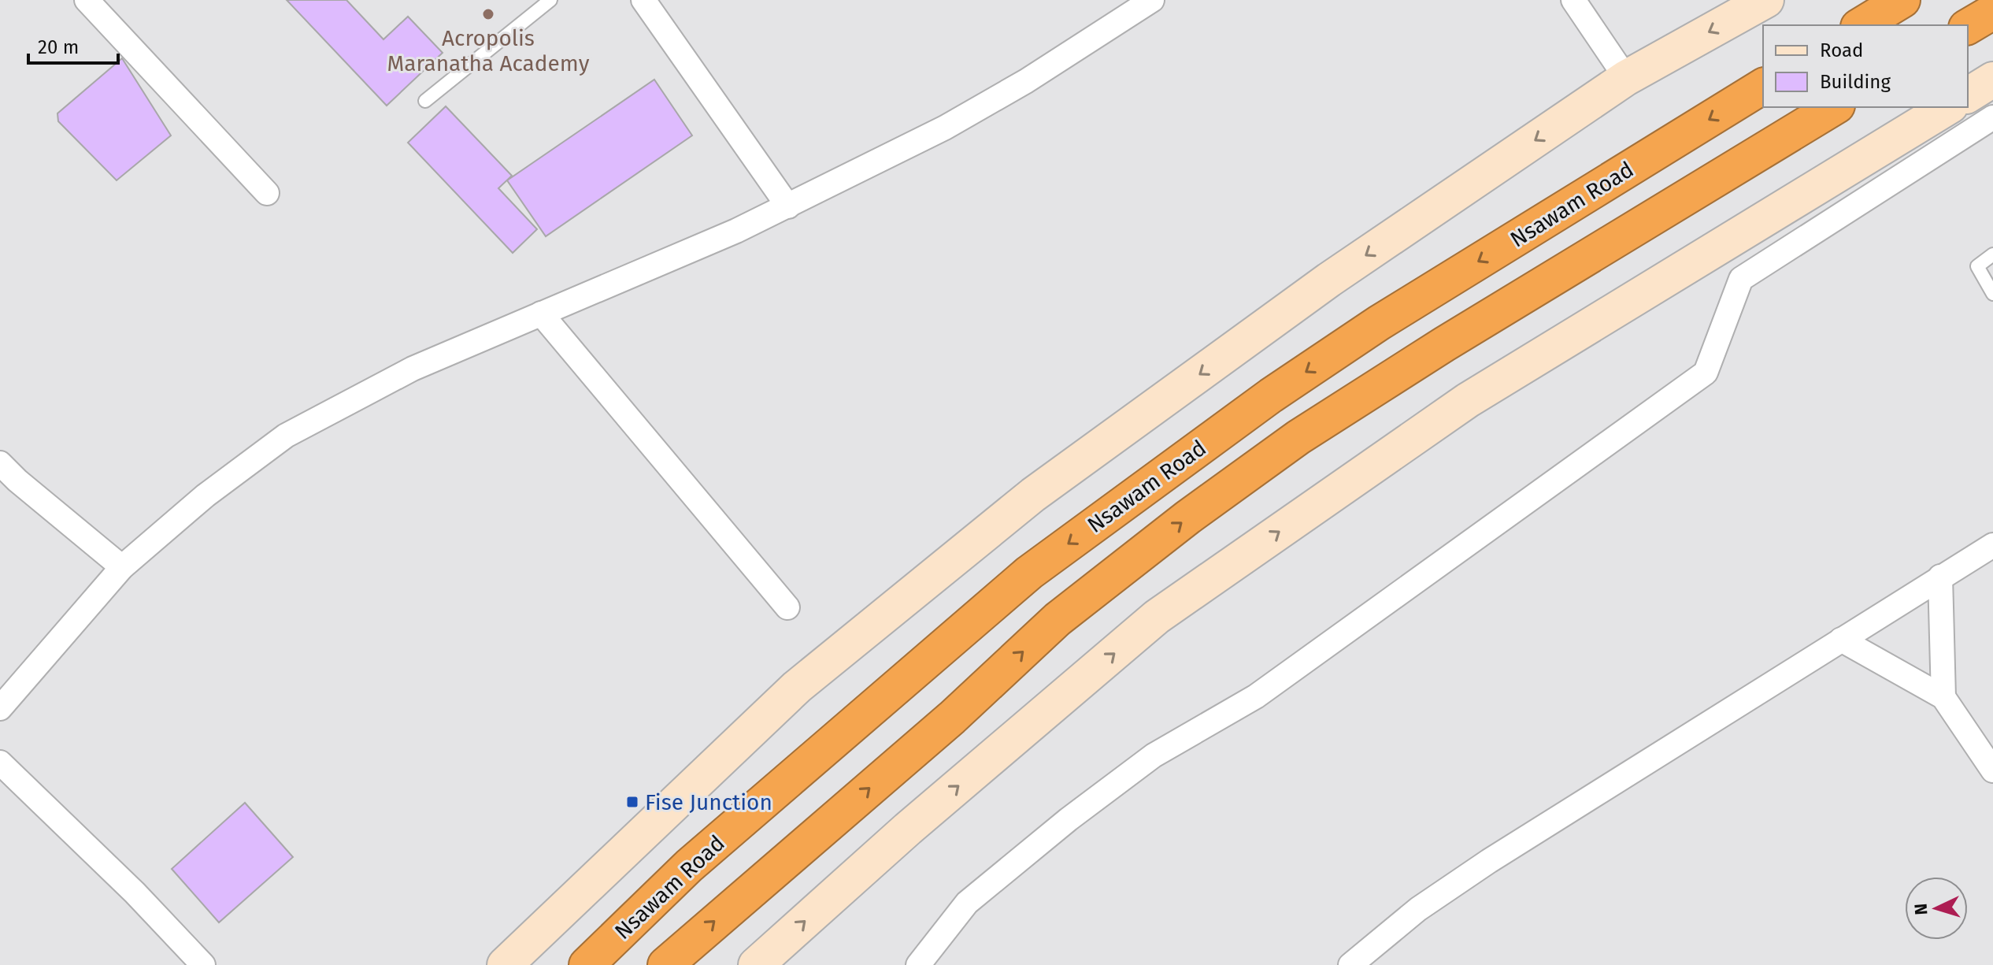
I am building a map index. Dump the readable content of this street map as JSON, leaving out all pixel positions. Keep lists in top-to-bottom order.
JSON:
{
  "streets": {
    "highway": ["Nsawam Road"]
  },
  "places": {
    "other": ["Acropolis Maranatha Academy"],
    "transit": ["Fise Junction"]
  },
  "legend": ["Road", "Building"],
  "scale_bar": "20 m",
  "north": "left"
}
